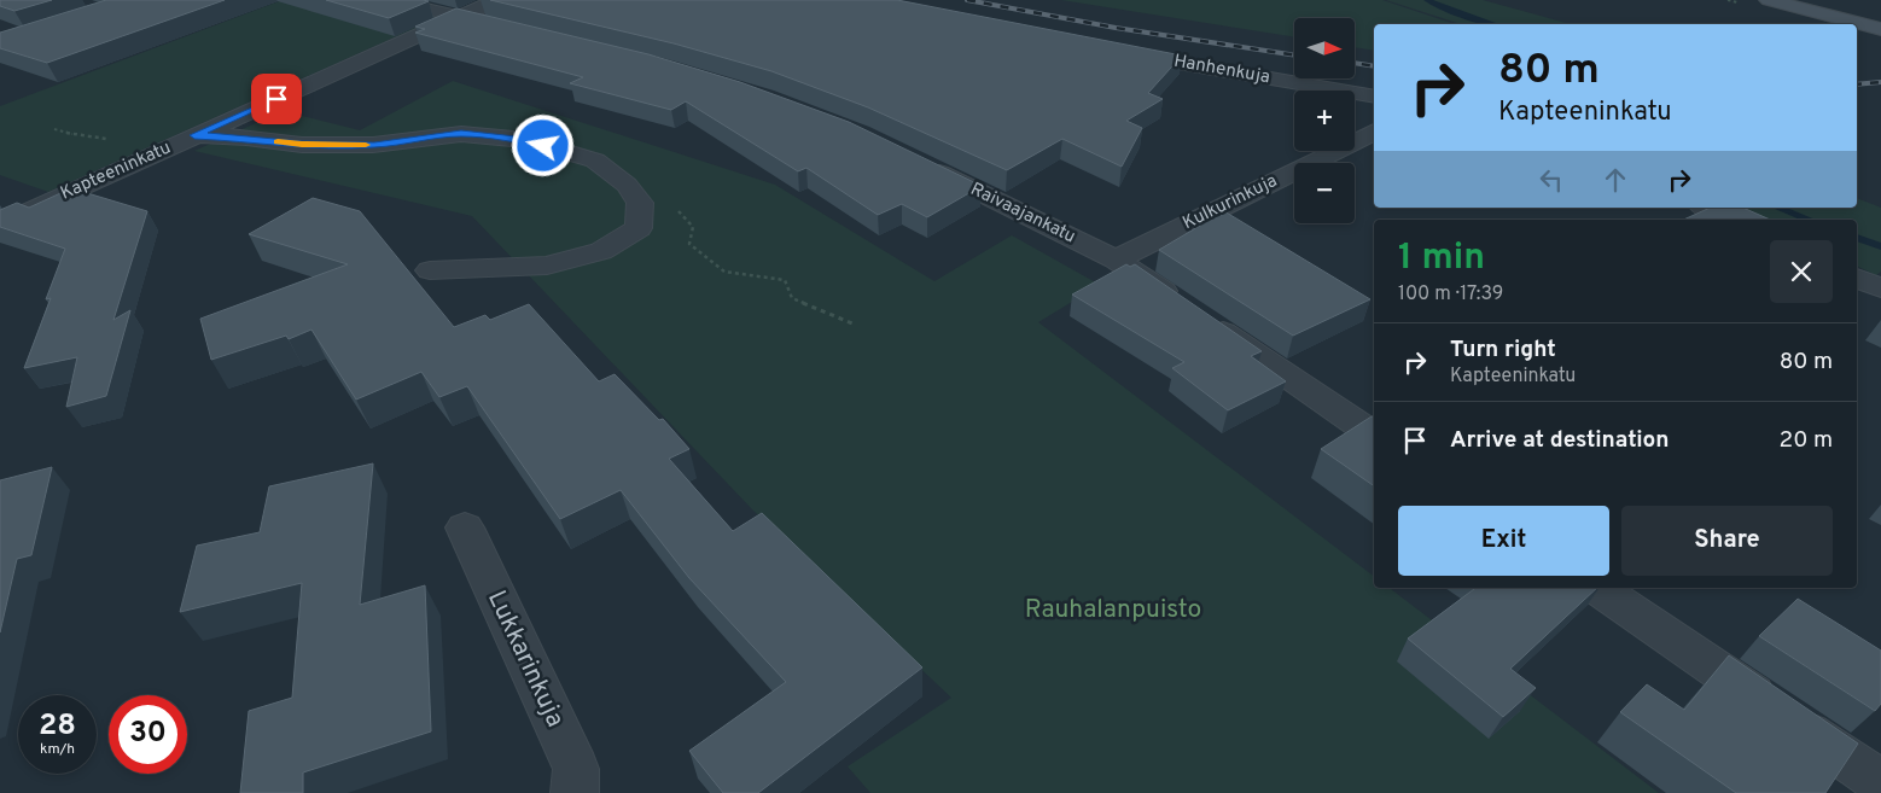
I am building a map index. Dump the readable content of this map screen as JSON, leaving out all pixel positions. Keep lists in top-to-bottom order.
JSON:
{
  "streets": {
    "street": [
      "Hanhenkuja",
      "Kapteeninkatu",
      "Kulkurinkuja",
      "Raivaajankatu",
      "Lukkarinkuja"
    ]
  },
  "crossings": [
    ["Kulkurinkuja", "Raivaajankatu"]
  ],
  "parks": ["Rauhalanpuisto"],
  "north": "right",
  "page": {
    "map_buttons": ["+", "−"],
    "turn": ["80 m", "Kapteeninkatu"],
    "heading": ["1 min", "100 m · 17:39"],
    "list": [
      {
        "name": "Turn right",
        "note": "Kapteeninkatu",
        "value": "80 m"
      },
      {
        "name": "Arrive at destination",
        "value": "20 m"
      }
    ],
    "buttons": ["Exit", "Share"],
    "speed": "28 km/h",
    "limit": "30"
  }
}
